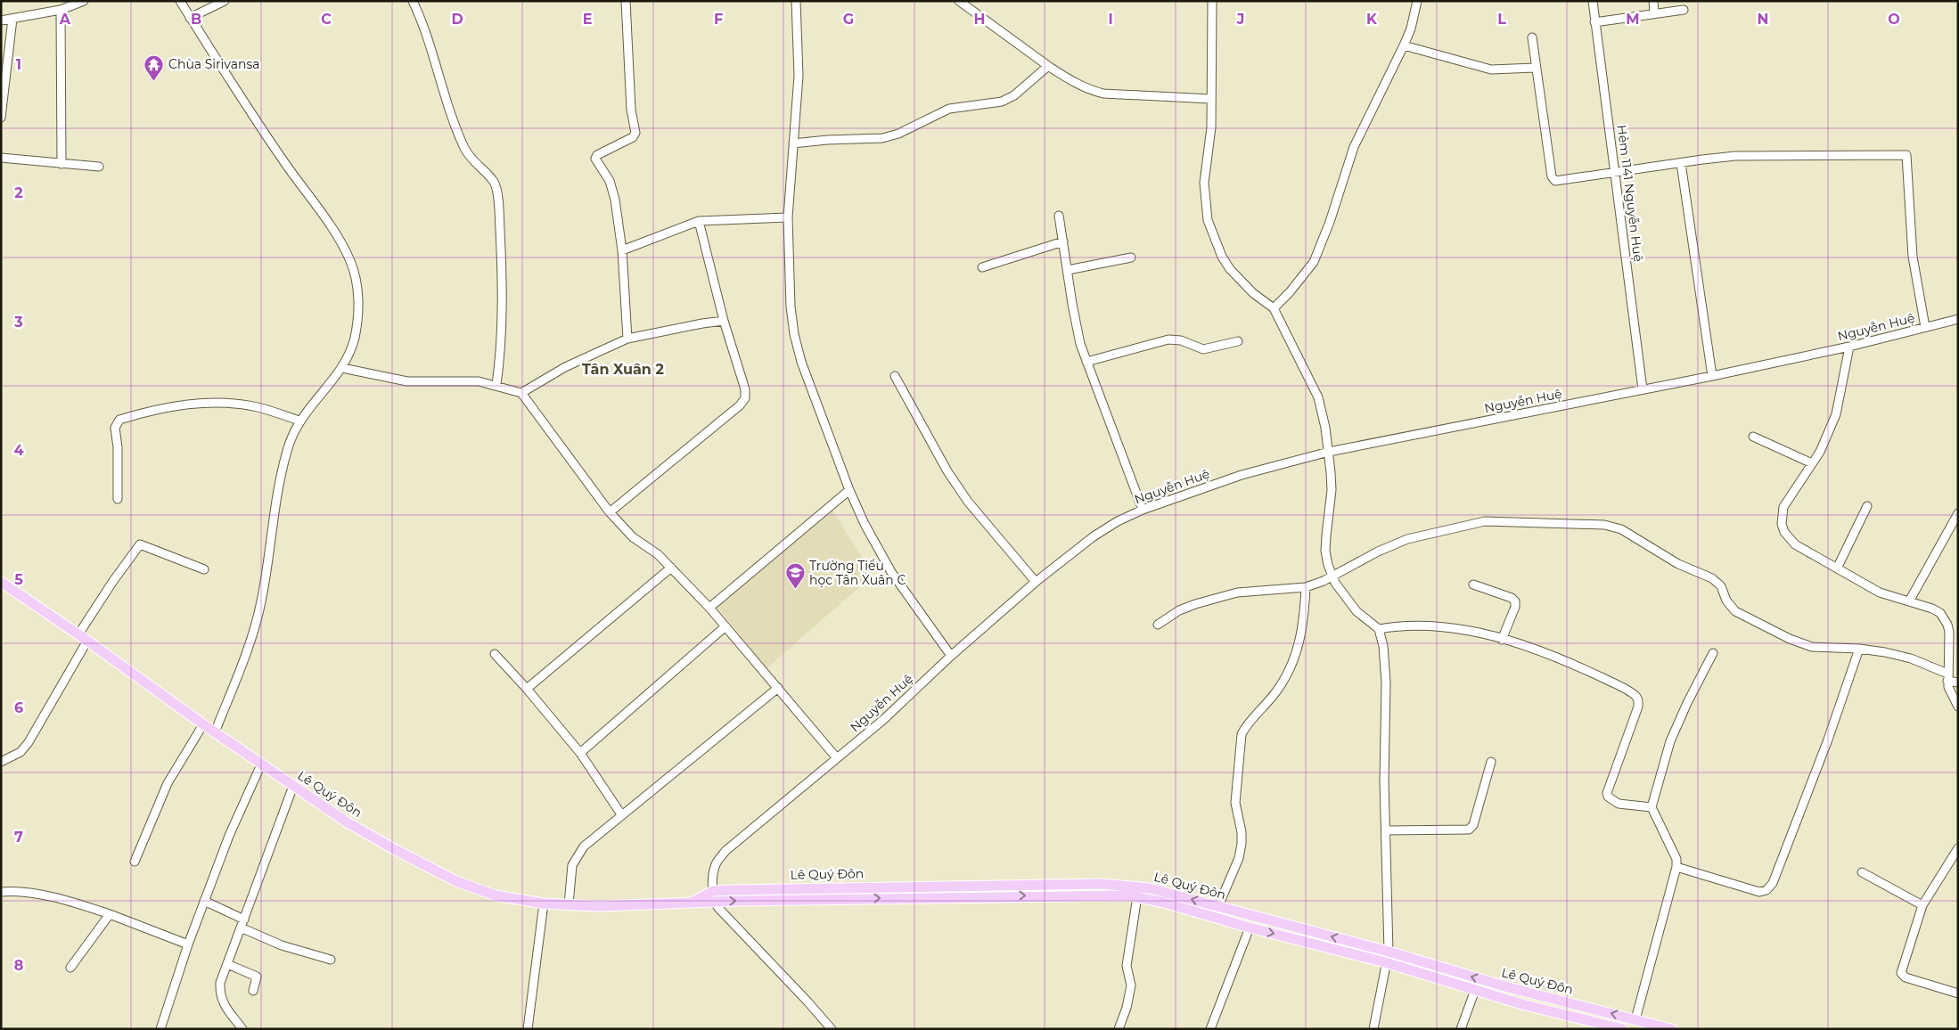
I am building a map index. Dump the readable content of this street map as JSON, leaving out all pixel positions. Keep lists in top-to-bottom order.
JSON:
{
  "streets": {
    "main road": ["Lê Quý Đôn"],
    "street": ["Hẻm 1141 Nguyễn Huệ", "Nguyễn Huệ"]
  },
  "crossings": [
    ["Hẻm 1141 Nguyễn Huệ", "Nguyễn Huệ"],
    ["Nguyễn Huệ", "Lê Quý Đôn"]
  ],
  "districts": ["Tân Xuân 2"],
  "places": {
    "temple": ["Chùa Sirivansa"],
    "school or university": ["Trường Tiểu học Tân Xuân C"]
  },
  "grid": {
    "columns": [
      "A",
      "B",
      "C",
      "D",
      "E",
      "F",
      "G",
      "H",
      "I",
      "J",
      "K",
      "L",
      "M",
      "N",
      "O"
    ],
    "rows": [
      "1",
      "2",
      "3",
      "4",
      "5",
      "6",
      "7",
      "8"
    ]
  }
}
